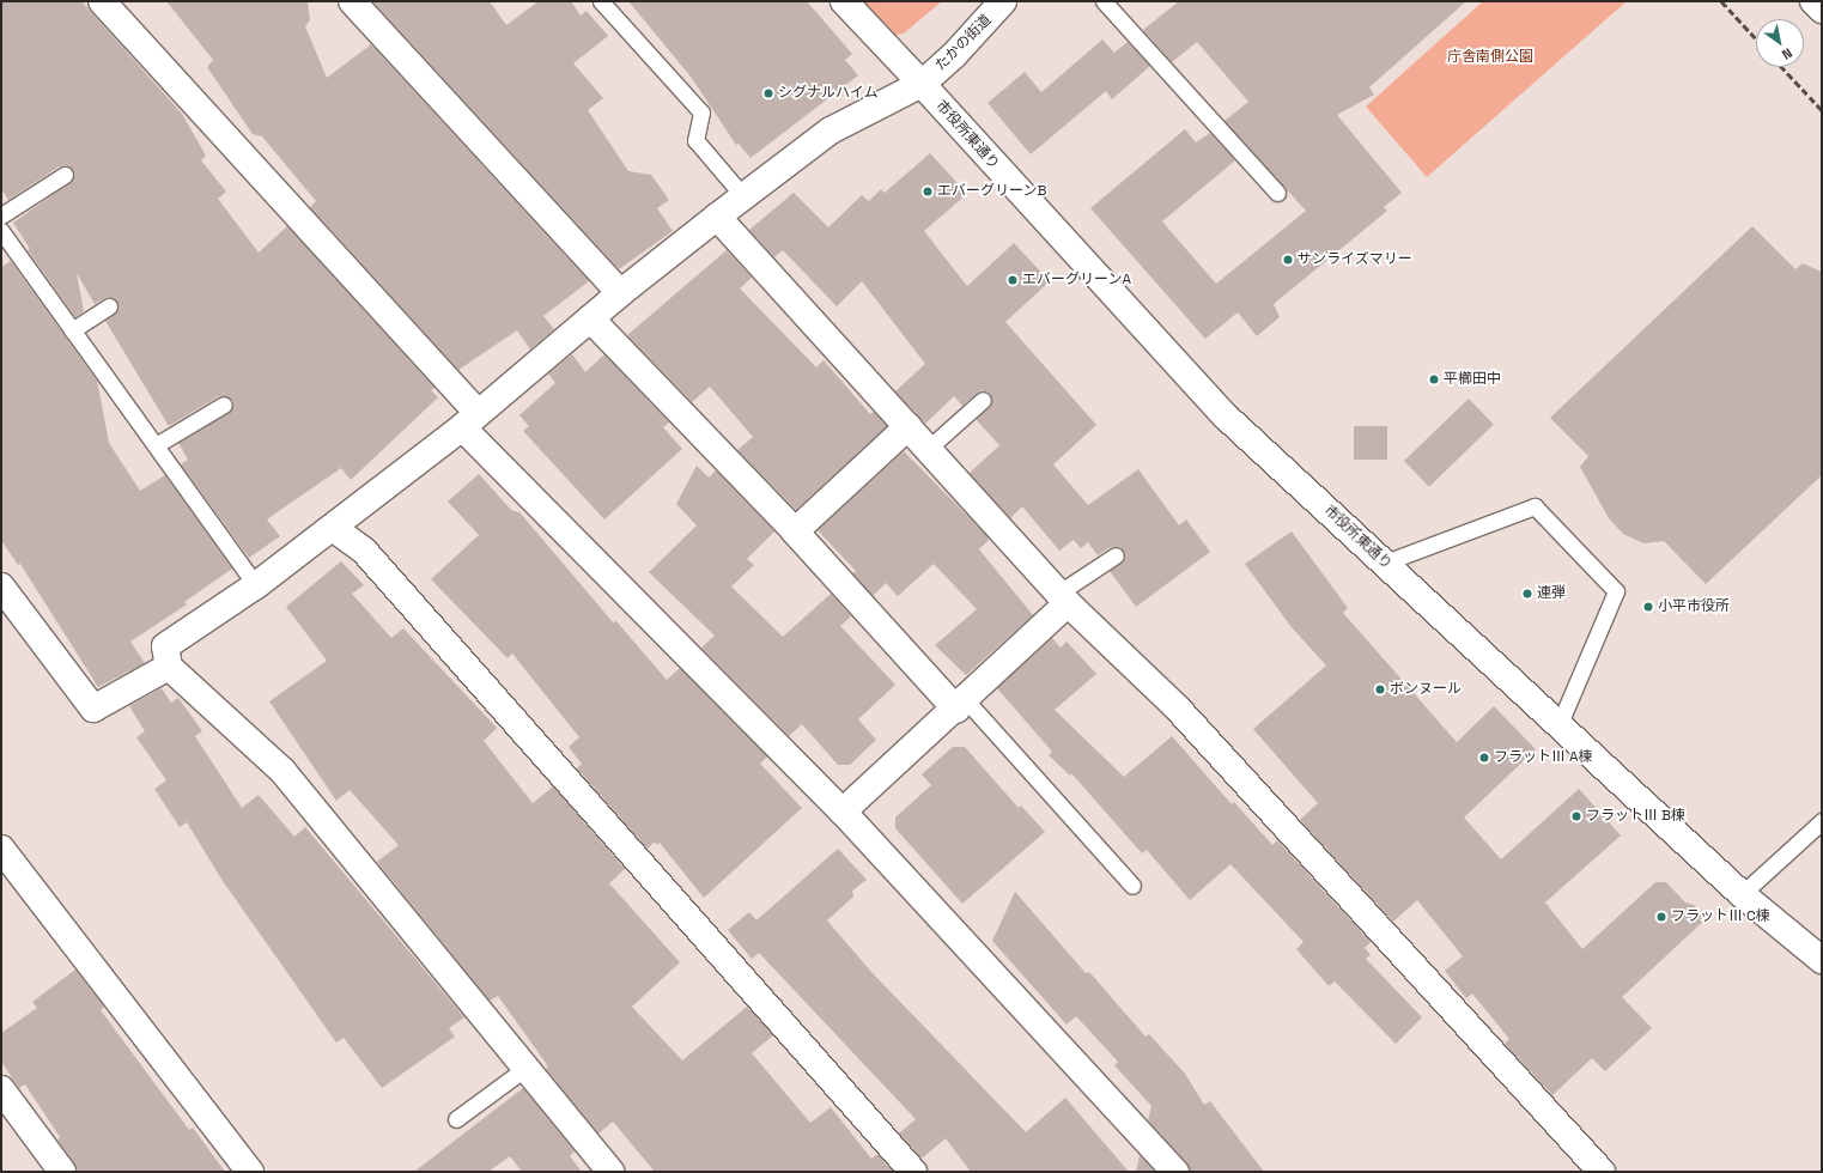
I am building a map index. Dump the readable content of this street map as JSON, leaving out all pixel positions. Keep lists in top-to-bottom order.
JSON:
{
  "streets": {
    "street": ["たかの街道", "市役所東通り"]
  },
  "crossings": [
    ["たかの街道", "市役所東通り"]
  ],
  "parks": ["庁舎南側公園"],
  "places": [
    "シグナルハイム",
    "エバーグリーンB",
    "サンライズマリー",
    "エバーグリーンA",
    "平櫛田中",
    "連弾",
    "小平市役所",
    "ボンヌール",
    "フラットⅢ A棟",
    "フラットⅢ B棟",
    "フラットⅢ C棟"
  ],
  "north": "bottom right"
}
